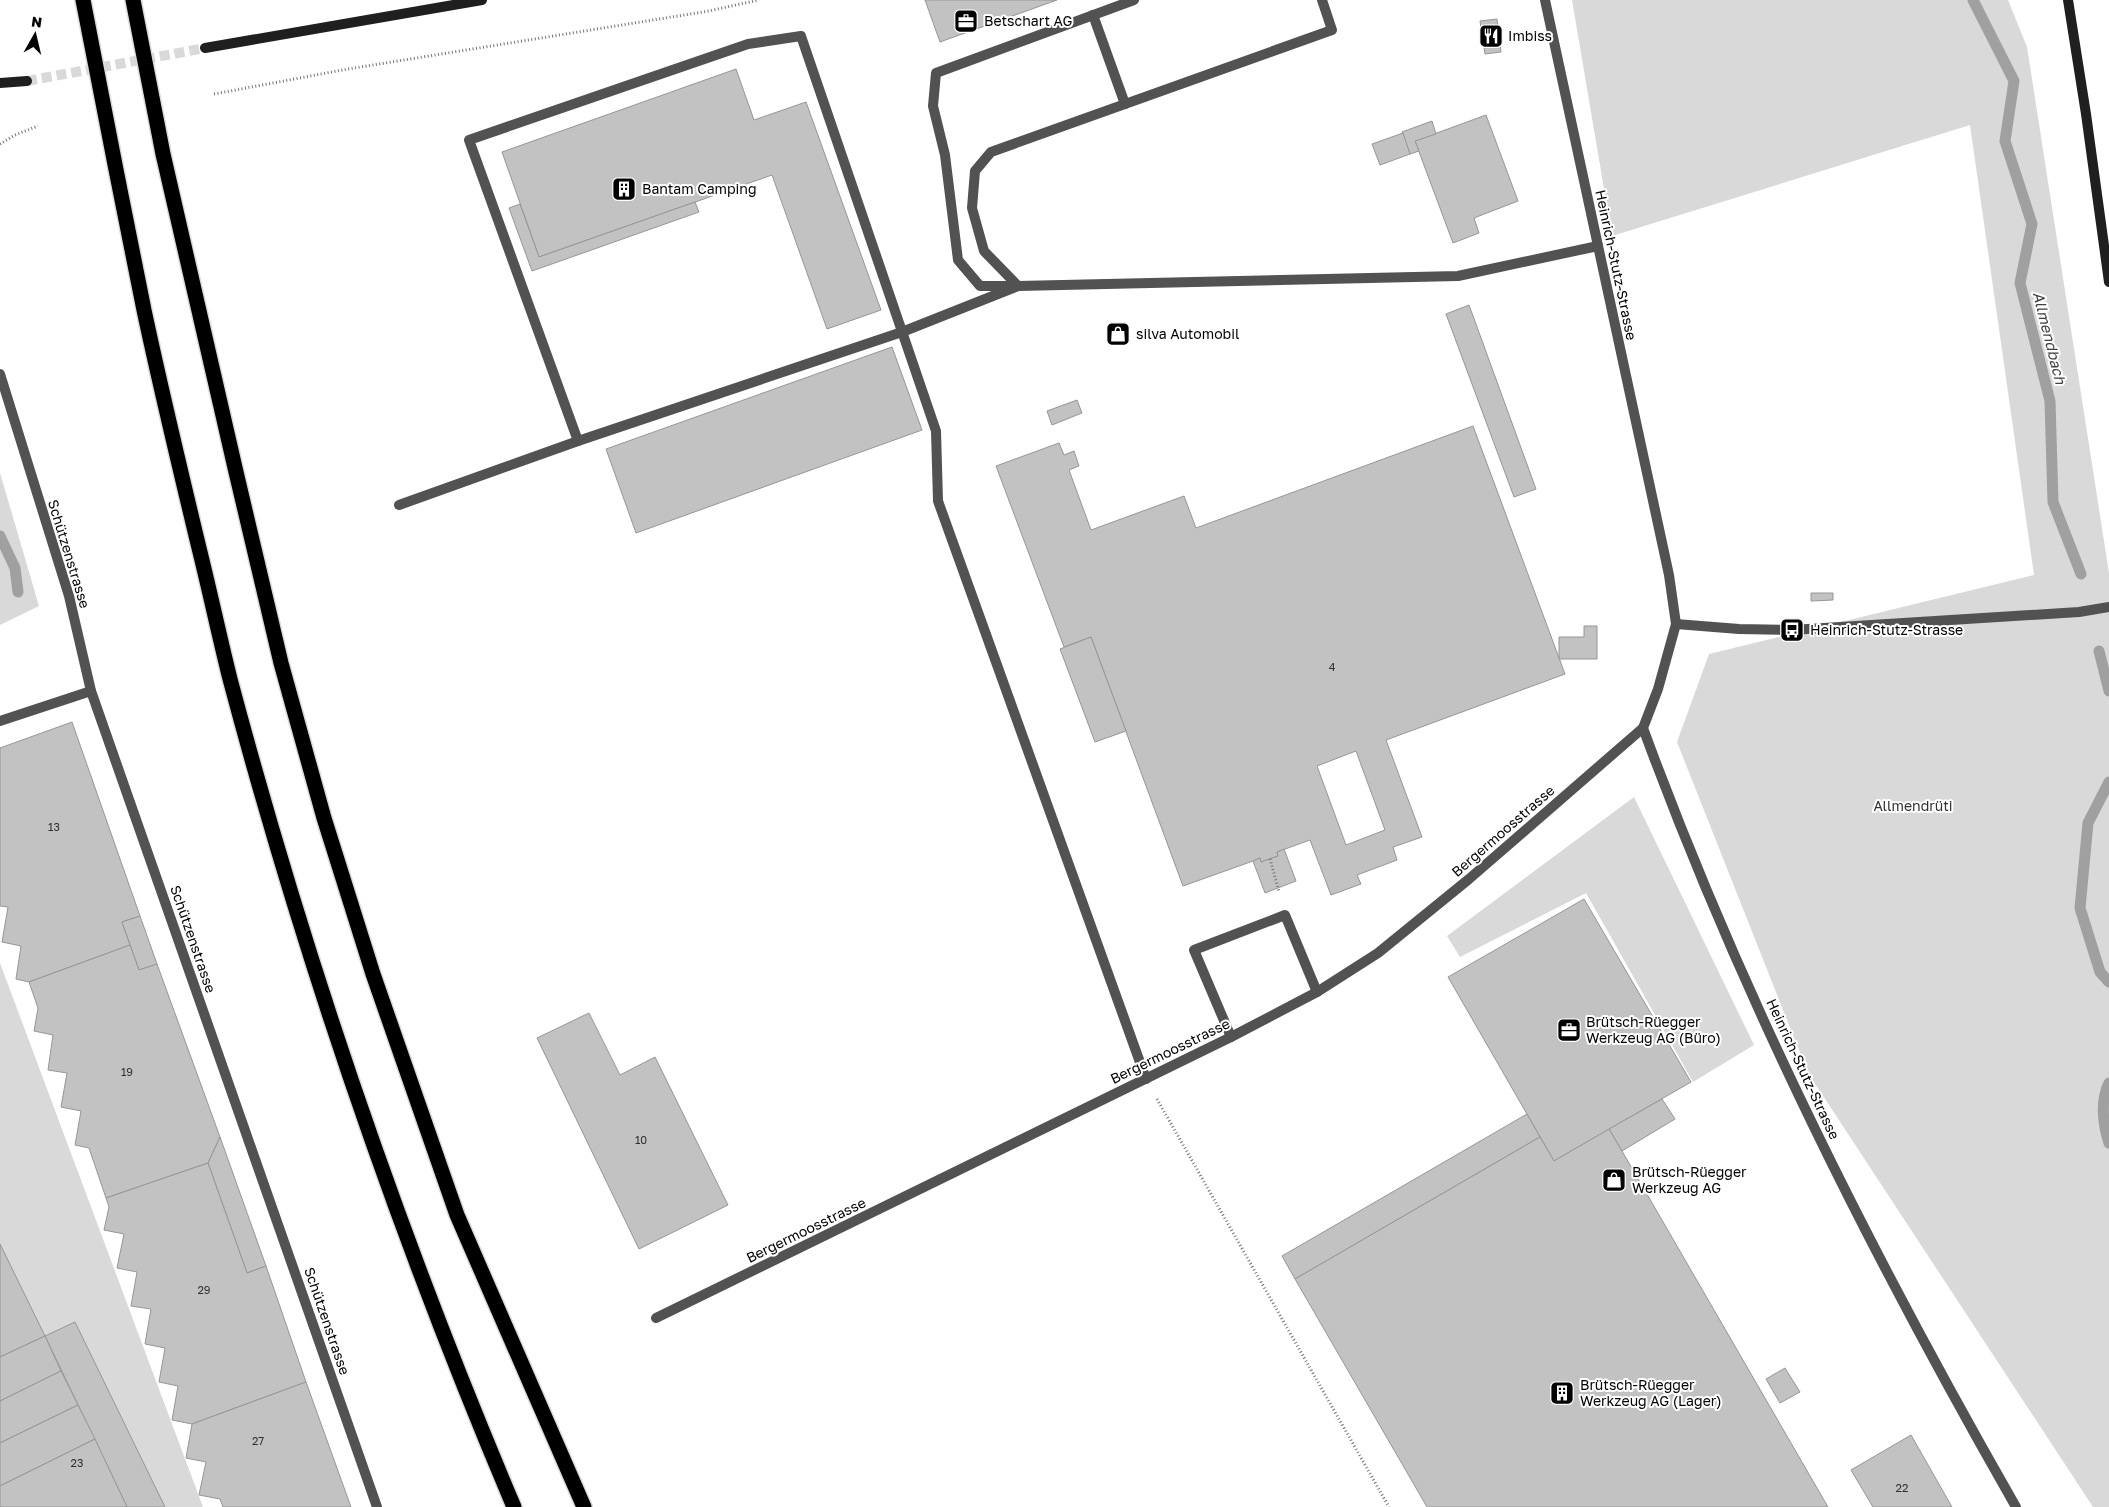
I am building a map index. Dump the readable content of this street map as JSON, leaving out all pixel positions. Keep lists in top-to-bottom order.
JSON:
{
  "streets": {
    "street": ["Heinrich-Stutz-Strasse", "Schützenstrasse", "Bergermoosstrasse"]
  },
  "crossings": [
    ["Heinrich-Stutz-Strasse", "Bergermoosstrasse"]
  ],
  "water": ["Allmendbach"],
  "parks": ["Allmendrüti"],
  "places": {
    "office": ["Betschart AG", "Brütsch-Rüegger Werkzeug AG (Büro)"],
    "restaurant": ["Imbiss"],
    "building": ["Bantam Camping", "Brütsch-Rüegger Werkzeug AG (Lager)"],
    "shop": ["silva Automobil", "Brütsch-Rüegger Werkzeug AG"],
    "bus stop": ["Heinrich-Stutz-Strasse"]
  },
  "house_numbers": [
    "4",
    "13",
    "19",
    "10",
    "29",
    "27",
    "23",
    "22"
  ],
  "north": "top"
}
